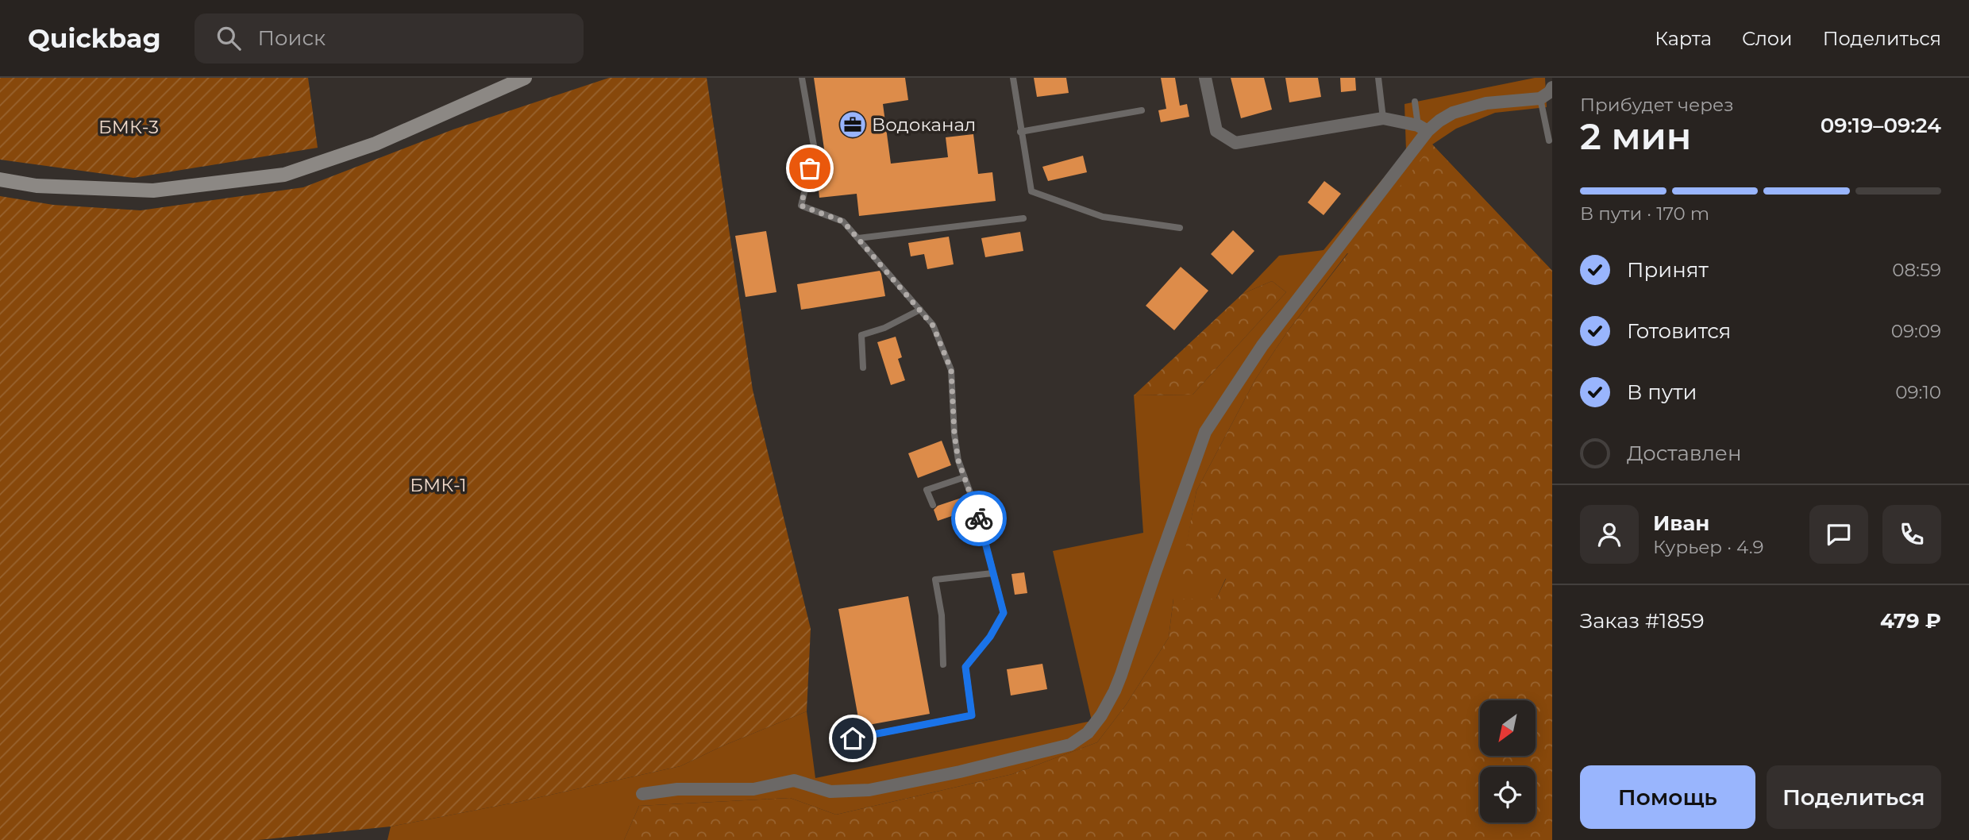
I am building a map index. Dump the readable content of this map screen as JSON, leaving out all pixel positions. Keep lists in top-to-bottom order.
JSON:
{
  "parks": ["БМК-3", "БМК-1"],
  "places": {
    "office": ["Водоканал"]
  },
  "north": "bottom left",
  "page": {
    "header": "Quickbag",
    "search": "Поиск",
    "nav": ["Карта", "Слои", "Поделиться"],
    "heading": ["2 мин", "Прибудет через", "09:19–09:24"],
    "panel": [
      "Иван",
      "Курьер · 4.9",
      "Заказ #1859",
      "479 ₽"
    ],
    "bar": "В пути · 170 m",
    "list": [
      ["Принят", "08:59"],
      ["Готовится", "09:09"],
      ["В пути", "09:10"],
      "Доставлен"
    ],
    "buttons": ["Помощь", "Поделиться"]
  }
}
